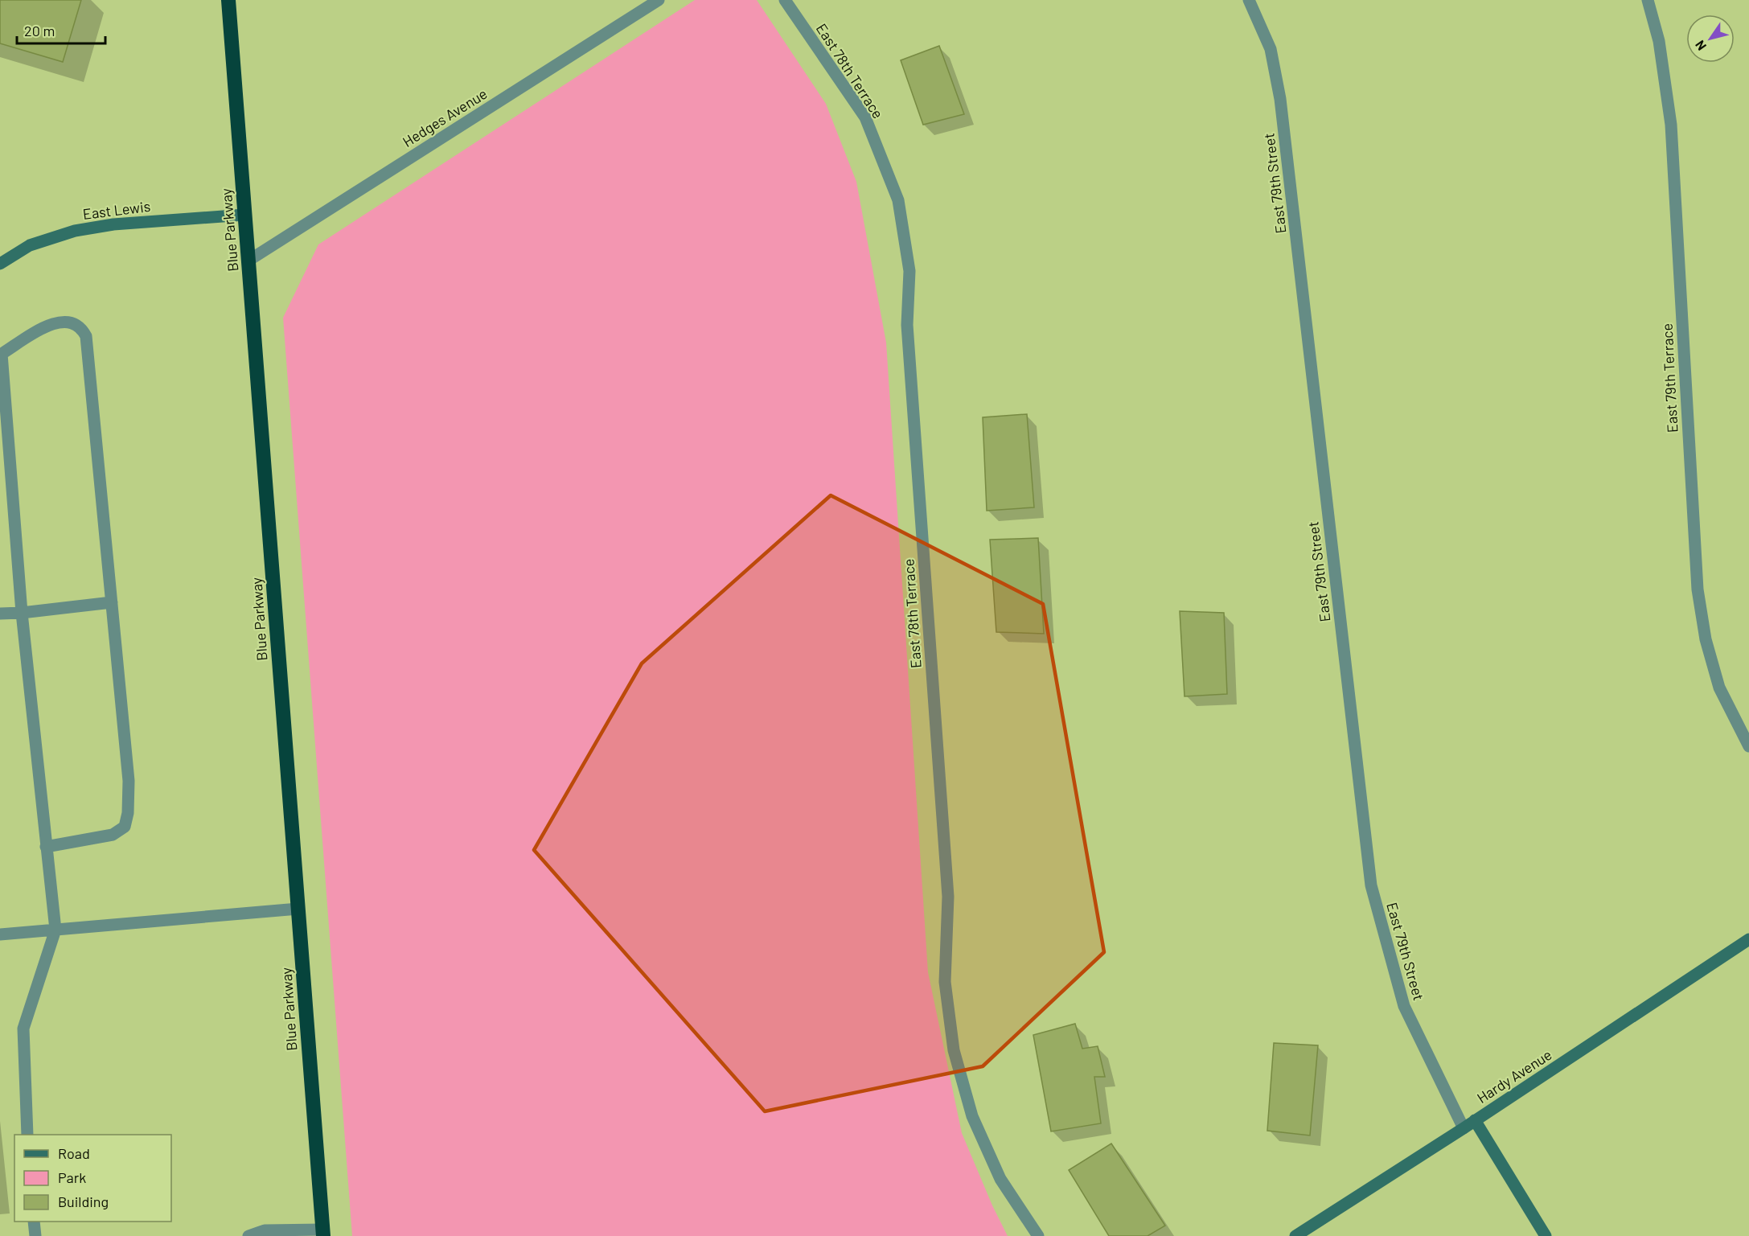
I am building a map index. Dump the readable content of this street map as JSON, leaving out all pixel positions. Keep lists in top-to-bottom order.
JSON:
{
  "streets": {
    "highway": ["Blue Parkway"],
    "street": [
      "East 78th Terrace",
      "Hedges Avenue",
      "East 79th Street",
      "East Lewis",
      "East 79th Terrace",
      "Hardy Avenue"
    ]
  },
  "crossings": [
    ["Hedges Avenue", "Blue Parkway"],
    ["East 79th Street", "Hardy Avenue"],
    ["East Lewis", "Blue Parkway"]
  ],
  "legend": ["Road", "Park", "Building"],
  "scale_bar": "20 m",
  "north": "bottom left"
}
